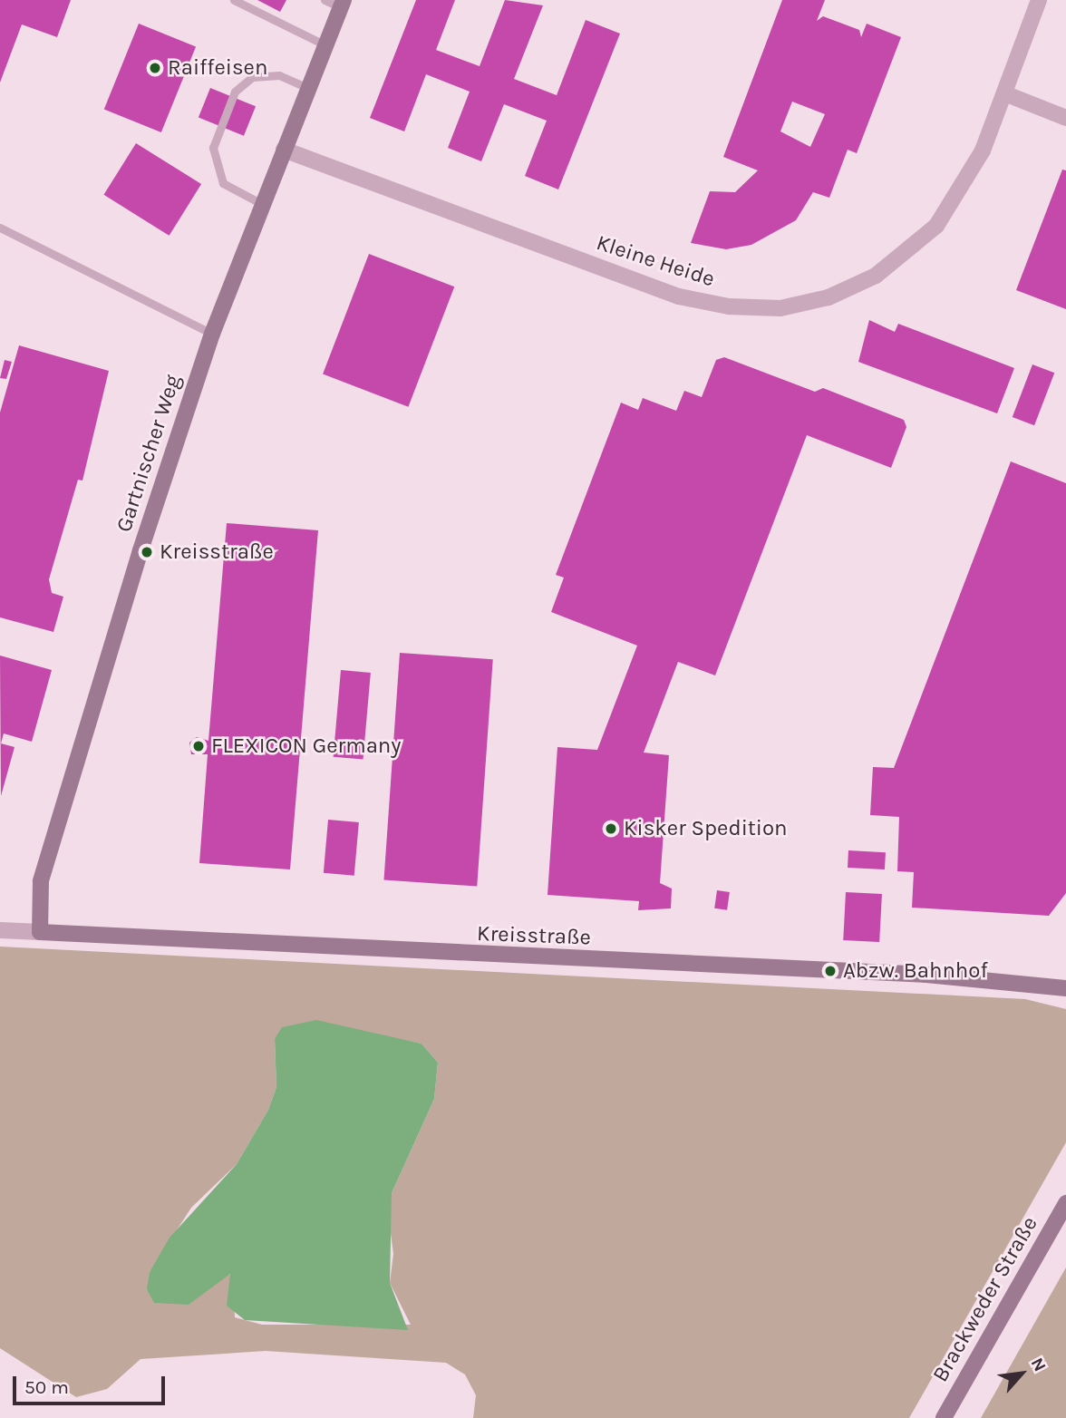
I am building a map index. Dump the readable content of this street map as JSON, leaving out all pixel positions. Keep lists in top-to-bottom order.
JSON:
{
  "streets": {
    "street": [
      "Kleine Heide",
      "Gartnischer Weg",
      "Kreisstraße",
      "Brackweder Straße"
    ]
  },
  "crossings": [
    ["Kleine Heide", "Gartnischer Weg"],
    ["Gartnischer Weg", "Kreisstraße"]
  ],
  "places": [
    "Raiffeisen",
    "Kreisstraße",
    "FLEXICON Germany",
    "Kisker Spedition",
    "Abzw. Bahnhof"
  ],
  "scale_bar": "50 m",
  "north": "top right"
}
